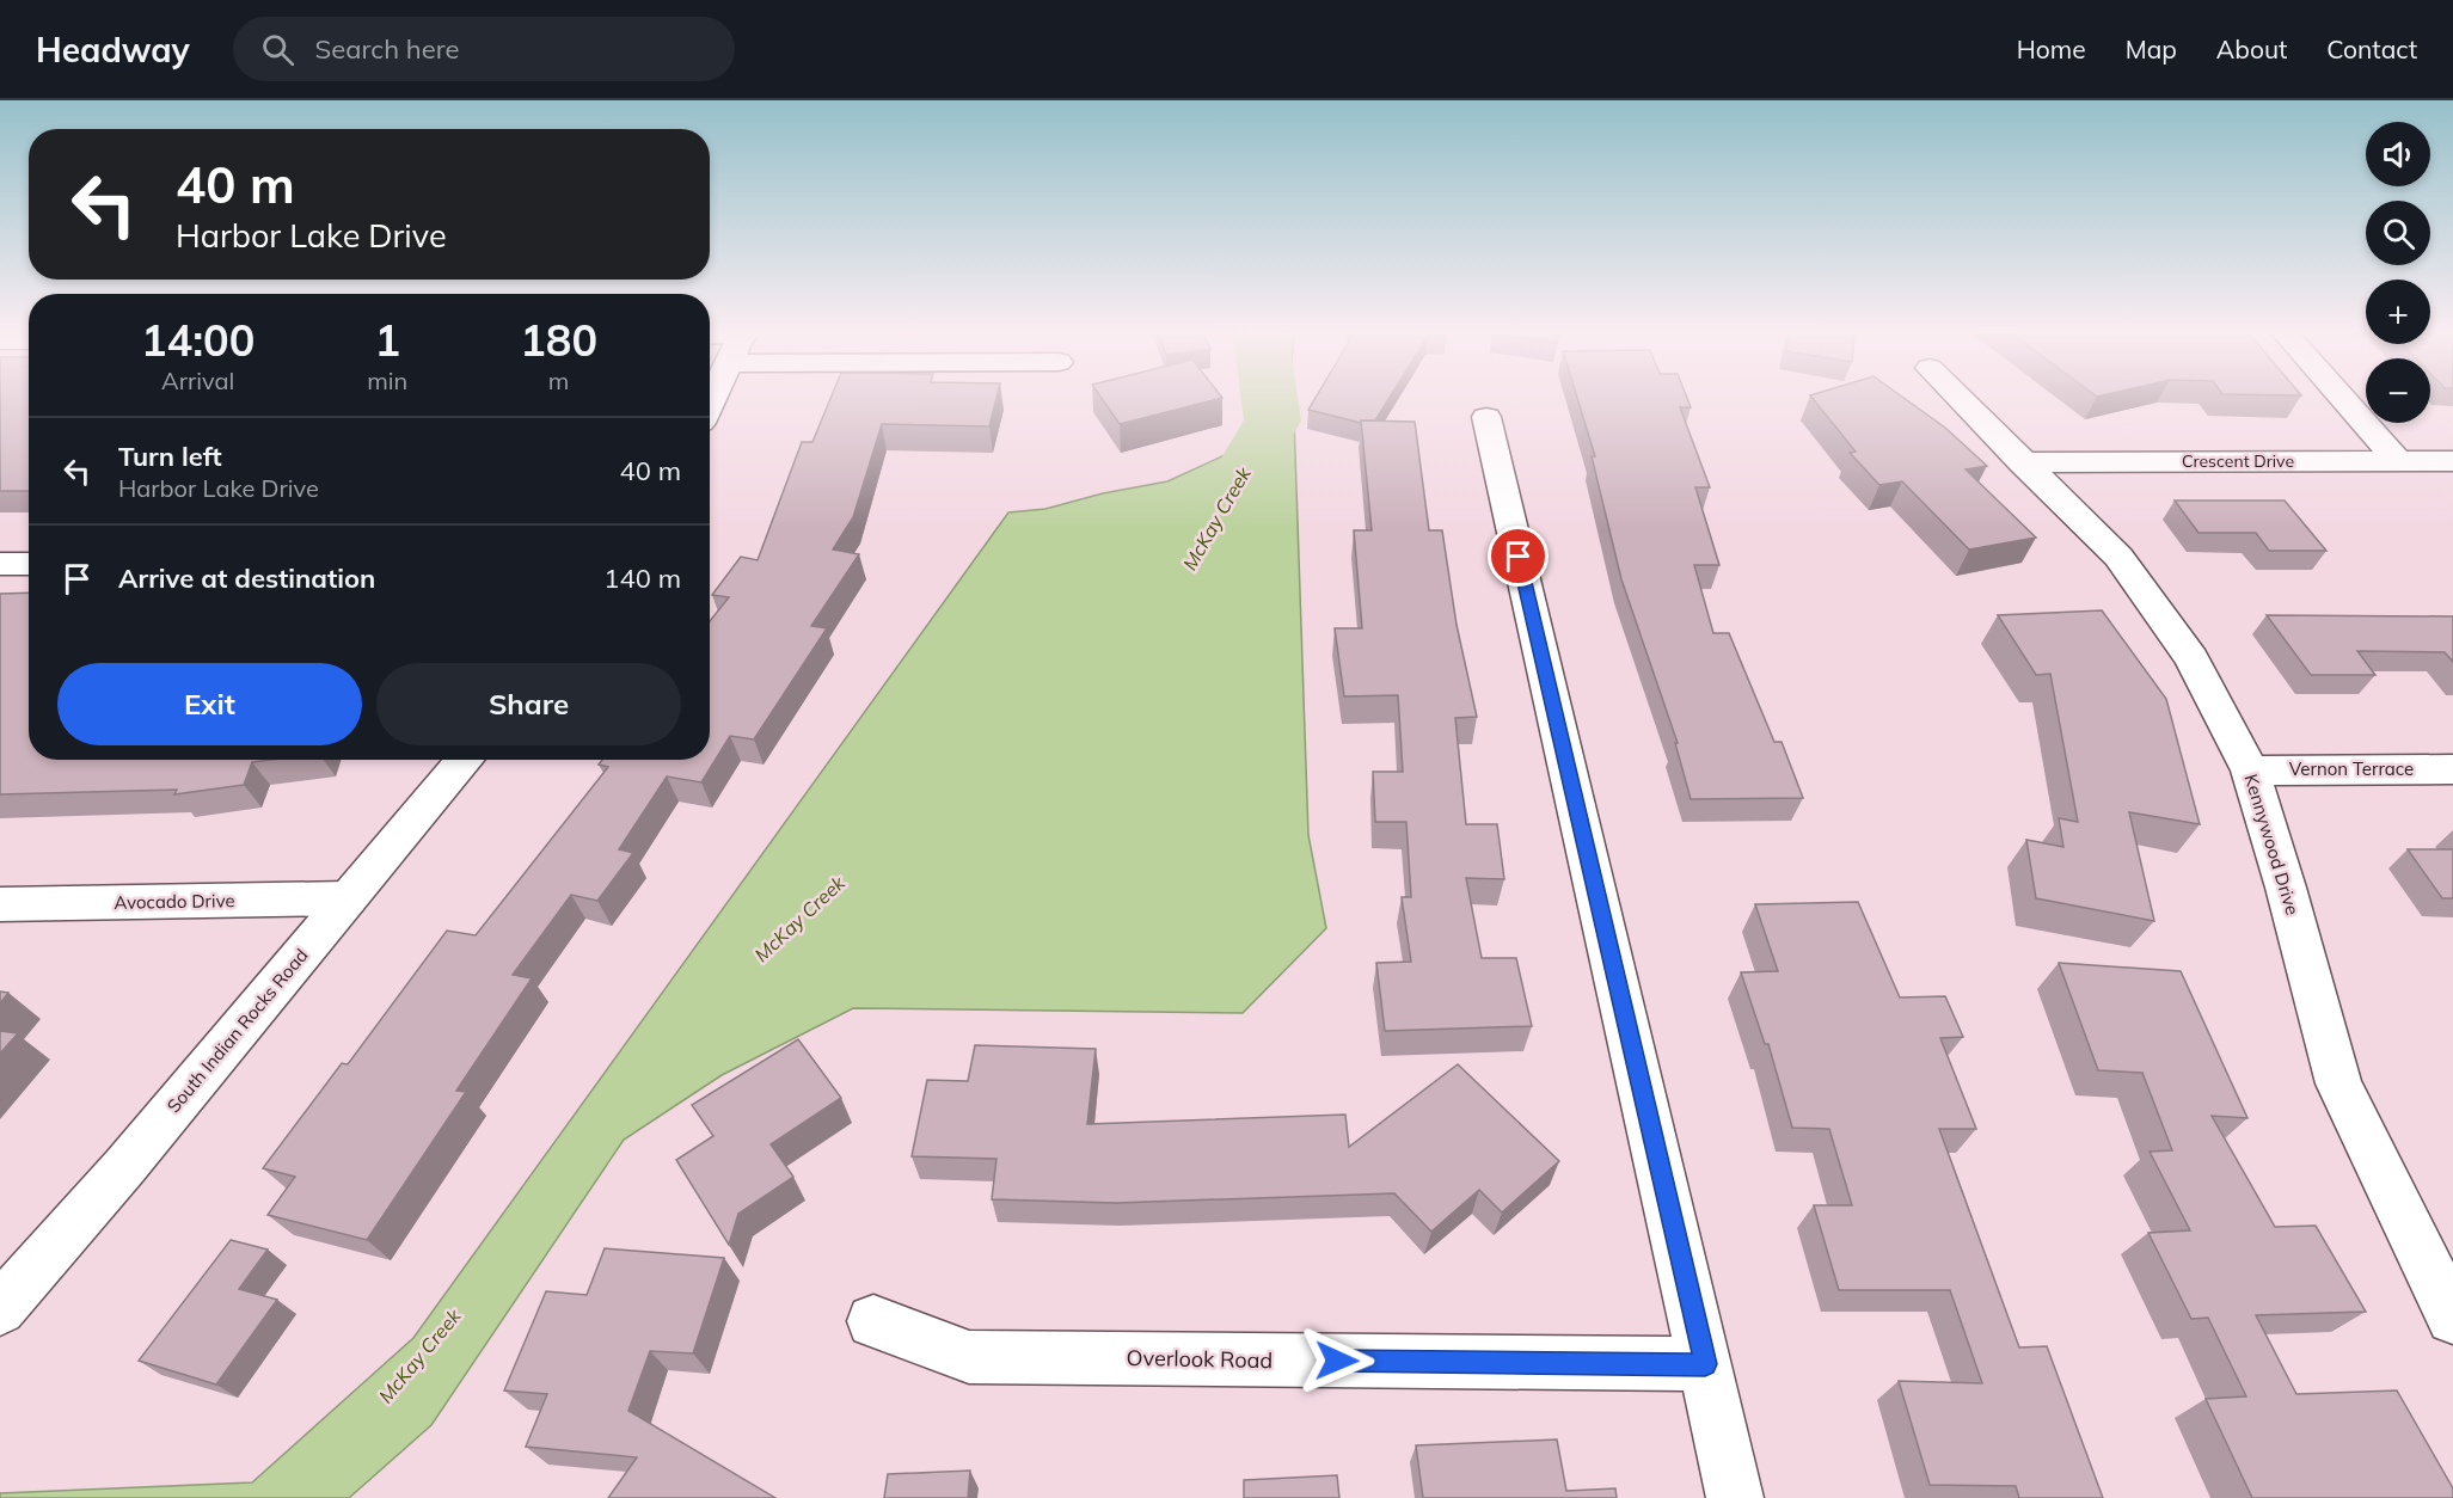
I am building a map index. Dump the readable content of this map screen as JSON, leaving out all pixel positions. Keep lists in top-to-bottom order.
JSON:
{
  "streets": {
    "street": [
      "Crescent Drive",
      "Vernon Terrace",
      "Kennywood Drive",
      "Avocado Drive",
      "South Indian Rocks Road",
      "Overlook Road"
    ]
  },
  "crossings": [
    ["Crescent Drive", "Kennywood Drive"],
    ["Vernon Terrace", "Kennywood Drive"],
    ["Avocado Drive", "South Indian Rocks Road"]
  ],
  "water": ["McKay Creek"],
  "page": {
    "header": "Headway",
    "search": "Search here",
    "nav": [
      "Home",
      "Map",
      "About",
      "Contact"
    ],
    "map_buttons": ["+", "−"],
    "turn": ["40 m", "Harbor Lake Drive"],
    "eta": [
      "14:00",
      "Arrival",
      "1",
      "min",
      "180",
      "m"
    ],
    "list": [
      {
        "name": "Turn left",
        "note": "Harbor Lake Drive",
        "value": "40 m"
      },
      {
        "name": "Arrive at destination",
        "value": "140 m"
      }
    ],
    "buttons": ["Exit", "Share"]
  }
}
